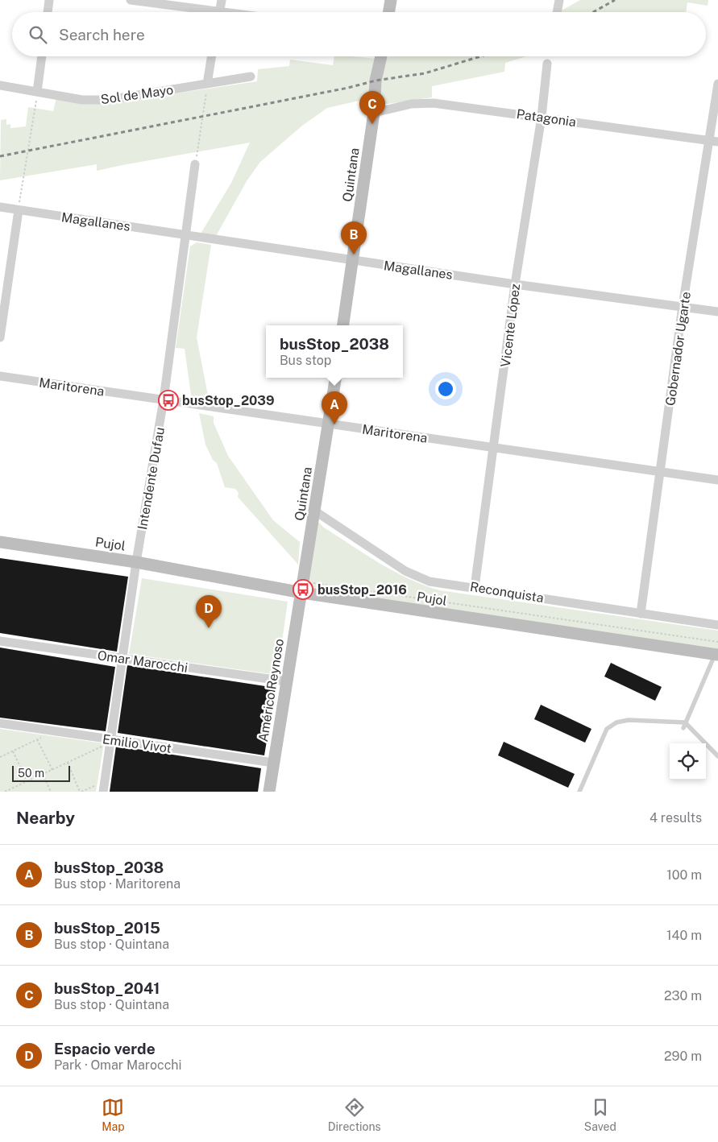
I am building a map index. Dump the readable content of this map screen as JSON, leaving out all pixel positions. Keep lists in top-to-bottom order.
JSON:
{
  "streets": {
    "main road": ["Quintana", "Pujol", "Américo Reynoso"],
    "street": [
      "Sol de Mayo",
      "Patagonia",
      "Magallanes",
      "Vicente López",
      "Gobernador Ugarte",
      "Maritorena",
      "Intendente Dufau",
      "Reconquista",
      "Omar Marocchi",
      "Emilio Vivot"
    ]
  },
  "crossings": [
    ["Patagonia", "Quintana"],
    ["Patagonia", "Vicente López"],
    ["Patagonia", "Gobernador Ugarte"],
    ["Quintana", "Magallanes"],
    ["Quintana", "Maritorena"],
    ["Quintana", "Pujol"],
    ["Quintana", "Reconquista"],
    ["Quintana", "Américo Reynoso"],
    ["Magallanes", "Vicente López"],
    ["Magallanes", "Gobernador Ugarte"],
    ["Magallanes", "Intendente Dufau"],
    ["Vicente López", "Maritorena"],
    ["Vicente López", "Reconquista"],
    ["Gobernador Ugarte", "Maritorena"],
    ["Gobernador Ugarte", "Reconquista"],
    ["Maritorena", "Intendente Dufau"],
    ["Intendente Dufau", "Pujol"],
    ["Intendente Dufau", "Omar Marocchi"],
    ["Intendente Dufau", "Emilio Vivot"],
    ["Pujol", "Américo Reynoso"],
    ["Omar Marocchi", "Américo Reynoso"],
    ["Américo Reynoso", "Emilio Vivot"]
  ],
  "places": {
    "bus stop": ["busStop_2039", "busStop_2016"]
  },
  "scale_bar": "50 m",
  "page": {
    "search": "Search here",
    "pins": [
      "C",
      "B",
      "A",
      "D"
    ],
    "popup": ["busStop_2038", "Bus stop"],
    "scale": "50 m",
    "heading": ["Nearby", "4 results"],
    "list": [
      {
        "mark": "A",
        "name": "busStop_2038",
        "note": "Bus stop · Maritorena",
        "value": "100 m"
      },
      {
        "mark": "B",
        "name": "busStop_2015",
        "note": "Bus stop · Quintana",
        "value": "140 m"
      },
      {
        "mark": "C",
        "name": "busStop_2041",
        "note": "Bus stop · Quintana",
        "value": "230 m"
      },
      {
        "mark": "D",
        "name": "Espacio verde",
        "note": "Park · Omar Marocchi",
        "value": "290 m"
      }
    ],
    "nav": ["Map", "Directions", "Saved"]
  }
}
